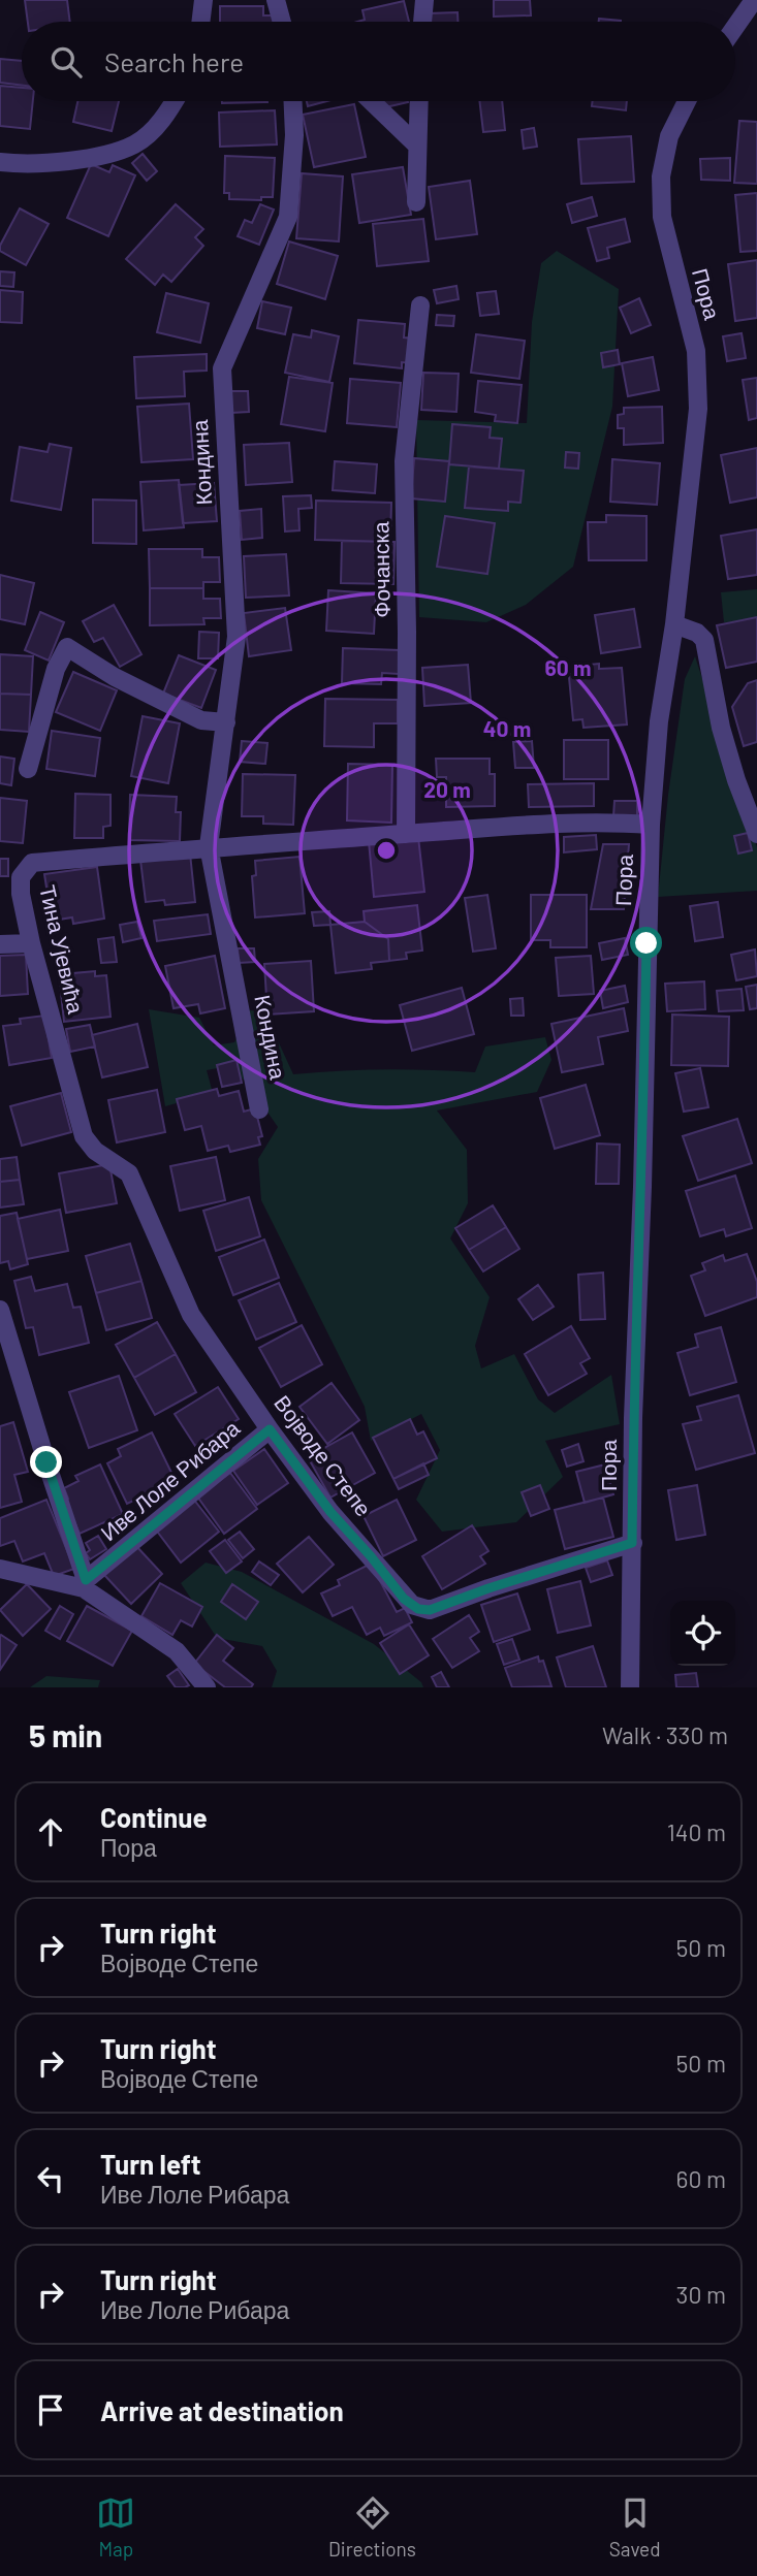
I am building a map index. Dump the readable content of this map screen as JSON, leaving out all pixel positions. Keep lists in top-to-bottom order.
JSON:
{
  "streets": {
    "street": [
      "Пора",
      "Кондина",
      "Фочанска",
      "Тина Ујевића",
      "Војводе Степе",
      "Иве Лоле Рибара"
    ]
  },
  "crossings": [
    ["Пора", "Војводе Степе"],
    ["Кондина", "Тина Ујевића"],
    ["Тина Ујевића", "Војводе Степе"],
    ["Војводе Степе", "Иве Лоле Рибара"]
  ],
  "page": {
    "search": "Search here",
    "heading": ["5 min", "Walk · 330 m"],
    "list": [
      ["Continue", "Пора", "140 m"],
      ["Turn right", "Војводе Степе", "50 m"],
      ["Turn right", "Војводе Степе", "50 m"],
      ["Turn left", "Иве Лоле Рибара", "60 m"],
      ["Turn right", "Иве Лоле Рибара", "30 m"],
      "Arrive at destination"
    ],
    "nav": ["Map", "Directions", "Saved"]
  },
  "rings": ["60 m", "40 m", "20 m"]
}
